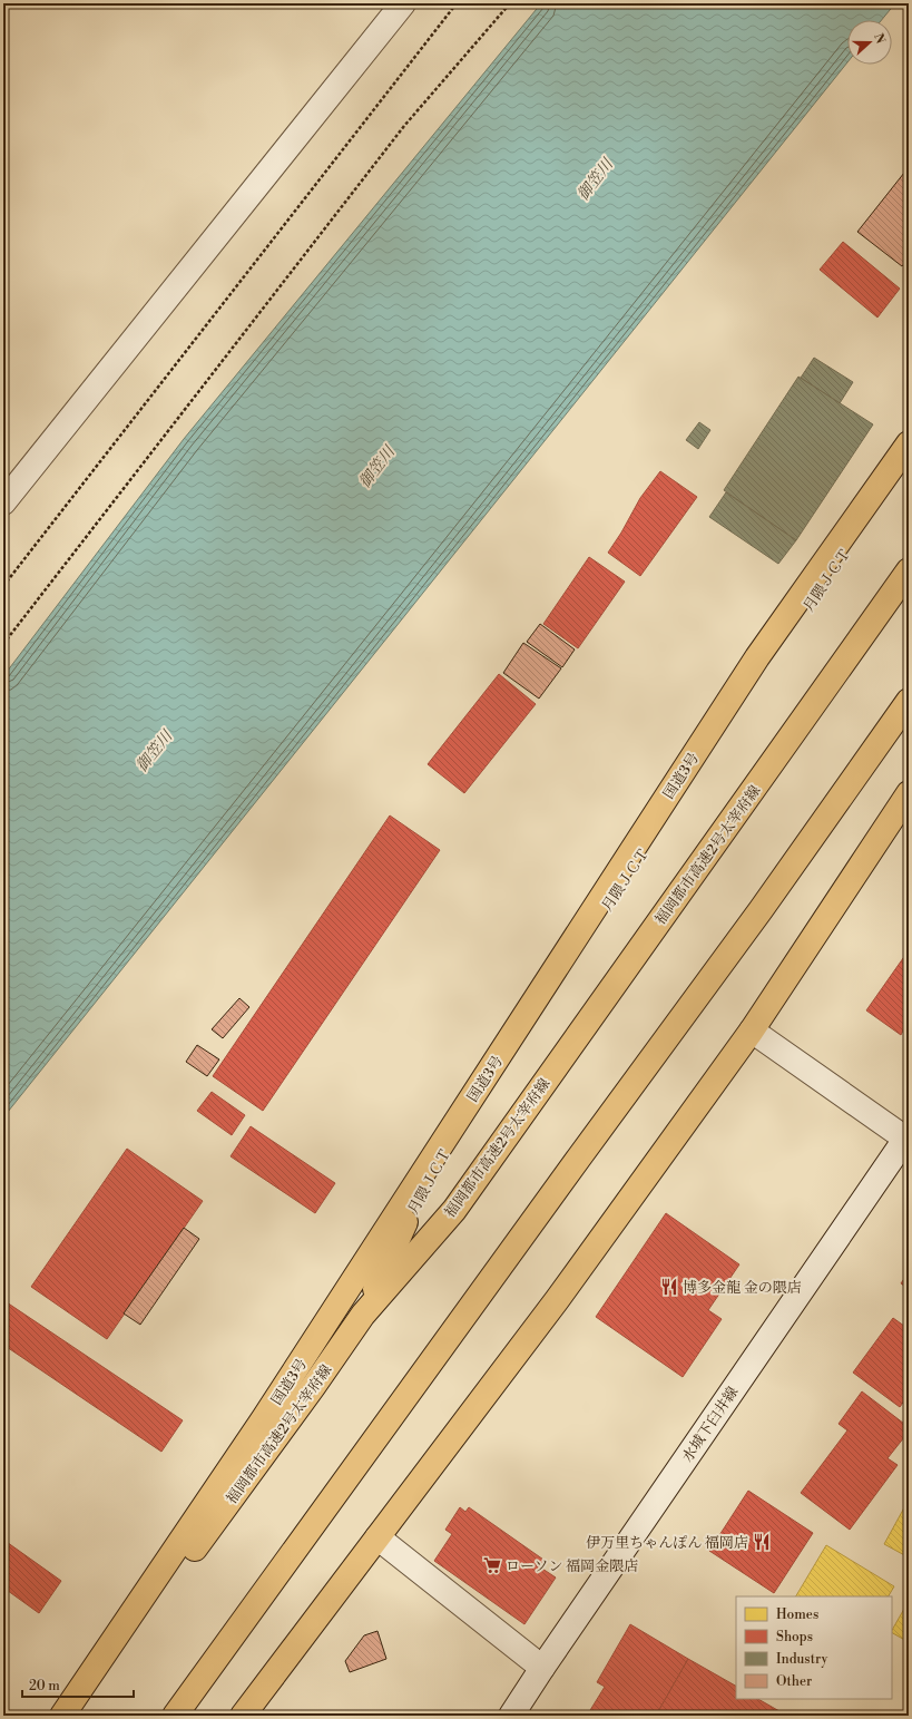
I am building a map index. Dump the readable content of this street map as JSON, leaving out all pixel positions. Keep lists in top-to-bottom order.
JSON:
{
  "streets": {
    "highway": ["月隈ＪＣＴ", "国道3号", "福岡都市高速2号太宰府線"],
    "street": ["水城下臼井線"]
  },
  "crossings": [
    ["月隈ＪＣＴ", "福岡都市高速2号太宰府線"]
  ],
  "water": ["御笠川"],
  "places": {
    "restaurant": ["博多金龍 金の隈店", "伊万里ちゃんぽん 福岡店"],
    "supermarket": ["ローソン 福岡金隈店"]
  },
  "legend": [
    "Homes",
    "Shops",
    "Industry",
    "Other"
  ],
  "scale_bar": "20 m",
  "north": "right"
}
